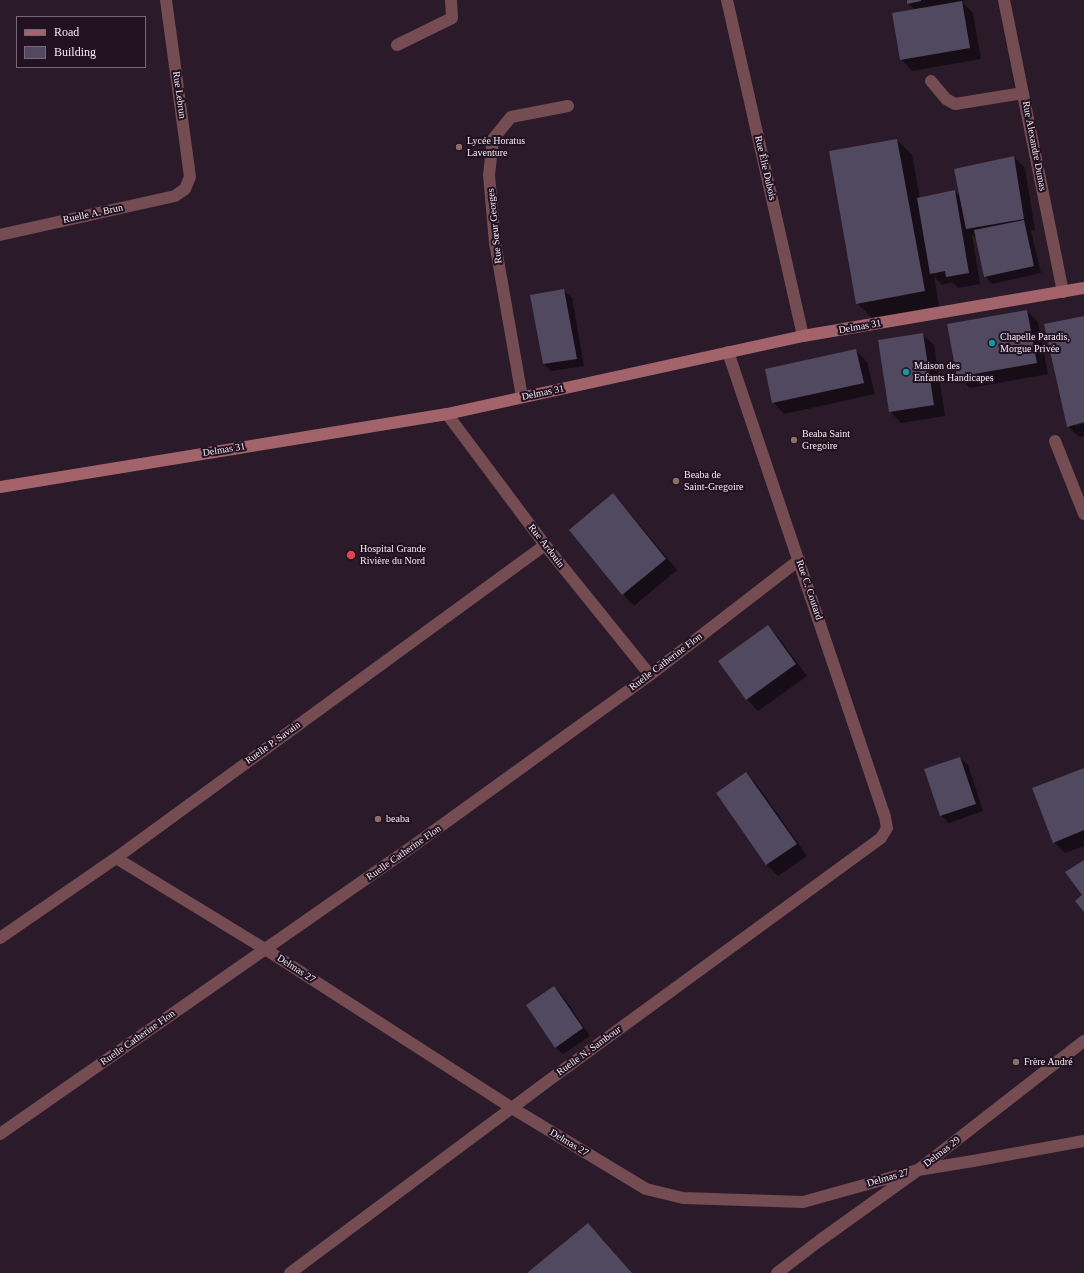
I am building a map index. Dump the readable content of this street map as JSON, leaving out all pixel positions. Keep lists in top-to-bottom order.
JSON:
{
  "streets": {
    "street": [
      "Rue Lebrun",
      "Rue Alexandre Dumas",
      "Rue Élie Dubois",
      "Ruelle A. Brun",
      "Rue Sœur Georges",
      "Delmas 31",
      "Rue Ardouin",
      "Rue C. Coutard",
      "Ruelle Catherine Flon",
      "Ruelle P. Savain",
      "Delmas 27",
      "Ruelle N. Sambour",
      "Delmas 29"
    ]
  },
  "crossings": [
    ["Rue Lebrun", "Ruelle A. Brun"],
    ["Rue Alexandre Dumas", "Delmas 31"],
    ["Rue Élie Dubois", "Delmas 31"],
    ["Rue Sœur Georges", "Delmas 31"],
    ["Delmas 31", "Rue Ardouin"],
    ["Delmas 31", "Rue C. Coutard"],
    ["Rue Ardouin", "Ruelle Catherine Flon"],
    ["Rue Ardouin", "Ruelle P. Savain"],
    ["Rue C. Coutard", "Ruelle Catherine Flon"],
    ["Rue C. Coutard", "Ruelle N. Sambour"],
    ["Ruelle Catherine Flon", "Delmas 27"],
    ["Ruelle P. Savain", "Delmas 27"],
    ["Delmas 27", "Ruelle N. Sambour"],
    ["Delmas 27", "Delmas 29"]
  ],
  "places": [
    "Lycée Horatus Laventure",
    "Chapelle Paradis, Morgue Privée",
    "Maison des Enfants Handicapes",
    "Beaba Saint Gregoire",
    "Beaba de Saint-Gregoire",
    "Hospital Grande Rivière du Nord",
    "beaba",
    "Frère André"
  ],
  "legend": ["Road", "Building"]
}
